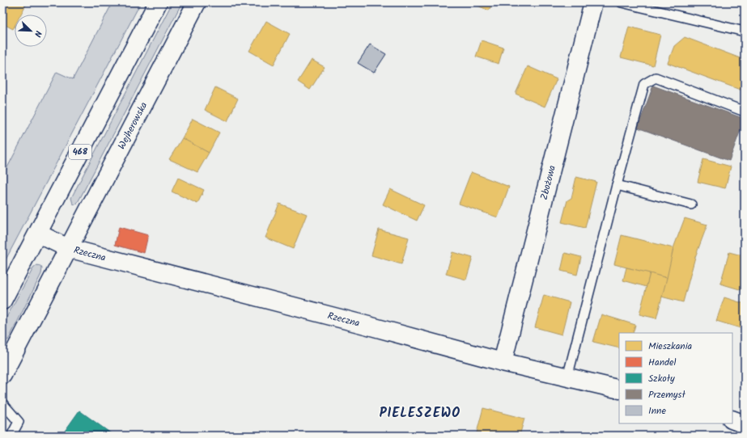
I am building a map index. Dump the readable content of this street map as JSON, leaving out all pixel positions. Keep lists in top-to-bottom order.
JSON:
{
  "streets": {
    "street": [
      "Wejherowska",
      "468",
      "Zbożowa",
      "Rzeczna"
    ]
  },
  "crossings": [
    ["Wejherowska", "Rzeczna"],
    ["Zbożowa", "Rzeczna"]
  ],
  "districts": ["PIELESZEWO"],
  "legend": [
    "Mieszkania",
    "Handel",
    "Szkoły",
    "Przemysł",
    "Inne"
  ],
  "north": "bottom right"
}
